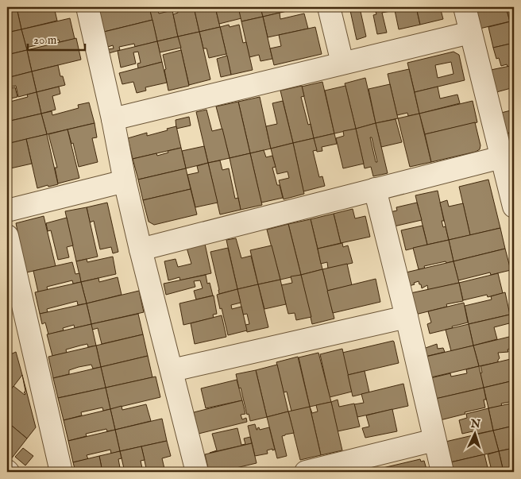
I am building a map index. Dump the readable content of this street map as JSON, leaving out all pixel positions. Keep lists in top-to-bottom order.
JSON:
{
  "scale_bar": "20 m",
  "north": "top"
}
